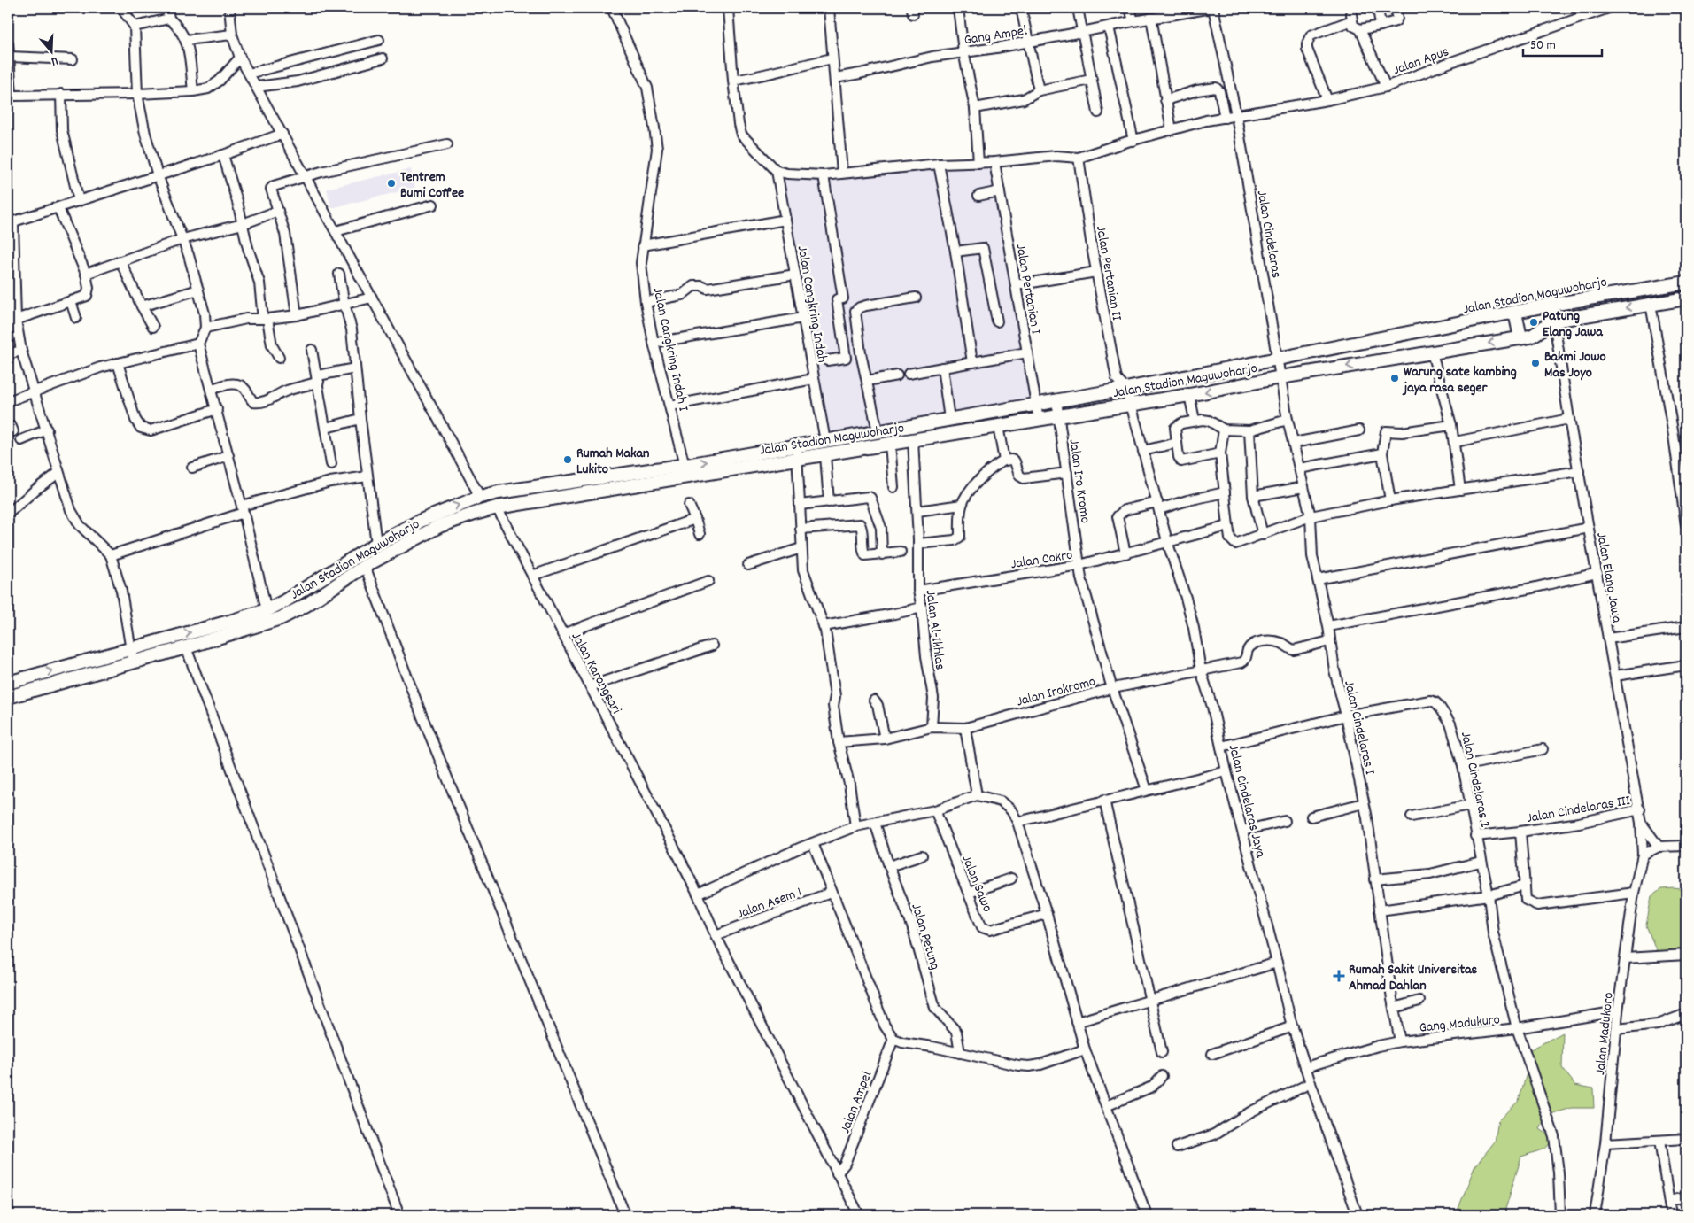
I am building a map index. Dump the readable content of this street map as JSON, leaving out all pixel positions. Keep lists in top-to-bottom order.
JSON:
{
  "streets": {
    "main road": ["Jalan Stadion Maguwoharjo"],
    "street": [
      "Gang Ampel",
      "Jalan Apus",
      "Jalan Cindelaras",
      "Jalan Pertanian II",
      "Jalan Pertanian I",
      "Jalan Cangkring Indah",
      "Jalan Cangkring Indah I",
      "Jalan Iro Kromo",
      "Jalan Cokro",
      "Jalan Elang Jawa",
      "Jalan Al-Ikhlas",
      "Jalan Karangsari",
      "Jalan Irokromo",
      "Jalan Cindelaras I",
      "Jalan Cindelaras 2",
      "Jalan Cindelaras Jaya",
      "Jalan Cindelaras III",
      "Jalan Sawo",
      "Jalan Asem 1",
      "Jalan Petung",
      "Gang Madukuro",
      "Jalan Madukoro",
      "Jalan Ampel"
    ]
  },
  "crossings": [
    ["Gang Ampel", "Jalan Cindelaras"],
    ["Jalan Apus", "Jalan Cindelaras"],
    ["Jalan Apus", "Jalan Pertanian II"],
    ["Jalan Cindelaras", "Jalan Stadion Maguwoharjo"],
    ["Jalan Cindelaras", "Jalan Cindelaras I"],
    ["Jalan Pertanian II", "Jalan Stadion Maguwoharjo"],
    ["Jalan Pertanian II", "Jalan Cindelaras Jaya"],
    ["Jalan Pertanian I", "Jalan Stadion Maguwoharjo"],
    ["Jalan Stadion Maguwoharjo", "Jalan Cangkring Indah"],
    ["Jalan Stadion Maguwoharjo", "Jalan Cangkring Indah I"],
    ["Jalan Stadion Maguwoharjo", "Jalan Iro Kromo"],
    ["Jalan Stadion Maguwoharjo", "Jalan Elang Jawa"],
    ["Jalan Stadion Maguwoharjo", "Jalan Al-Ikhlas"],
    ["Jalan Stadion Maguwoharjo", "Jalan Karangsari"],
    ["Jalan Stadion Maguwoharjo", "Jalan Cindelaras I"],
    ["Jalan Stadion Maguwoharjo", "Jalan Cindelaras Jaya"],
    ["Jalan Iro Kromo", "Jalan Cokro"],
    ["Jalan Iro Kromo", "Jalan Irokromo"],
    ["Jalan Cokro", "Jalan Al-Ikhlas"],
    ["Jalan Cokro", "Jalan Irokromo"],
    ["Jalan Cokro", "Jalan Cindelaras Jaya"],
    ["Jalan Elang Jawa", "Jalan Cindelaras III"],
    ["Jalan Elang Jawa", "Jalan Madukoro"],
    ["Jalan Al-Ikhlas", "Jalan Irokromo"],
    ["Jalan Karangsari", "Jalan Asem 1"],
    ["Jalan Karangsari", "Jalan Ampel"],
    ["Jalan Cindelaras I", "Jalan Cindelaras 2"],
    ["Jalan Cindelaras I", "Gang Madukuro"],
    ["Jalan Cindelaras 2", "Jalan Cindelaras Jaya"],
    ["Jalan Cindelaras 2", "Jalan Cindelaras III"],
    ["Jalan Cindelaras 2", "Gang Madukuro"],
    ["Jalan Cindelaras Jaya", "Gang Madukuro"],
    ["Gang Madukuro", "Jalan Madukoro"]
  ],
  "places": {
    "other": [
      "Tentrem Bumi Coffee",
      "Patung Elang Jawa",
      "Bakmi Jowo Mas Joyo",
      "Warung sate kambing jaya rasa seger",
      "Rumah Makan Lukito"
    ],
    "health": ["Rumah Sakit Universitas Ahmad Dahlan"]
  },
  "scale_bar": "50 m",
  "north": "bottom"
}
